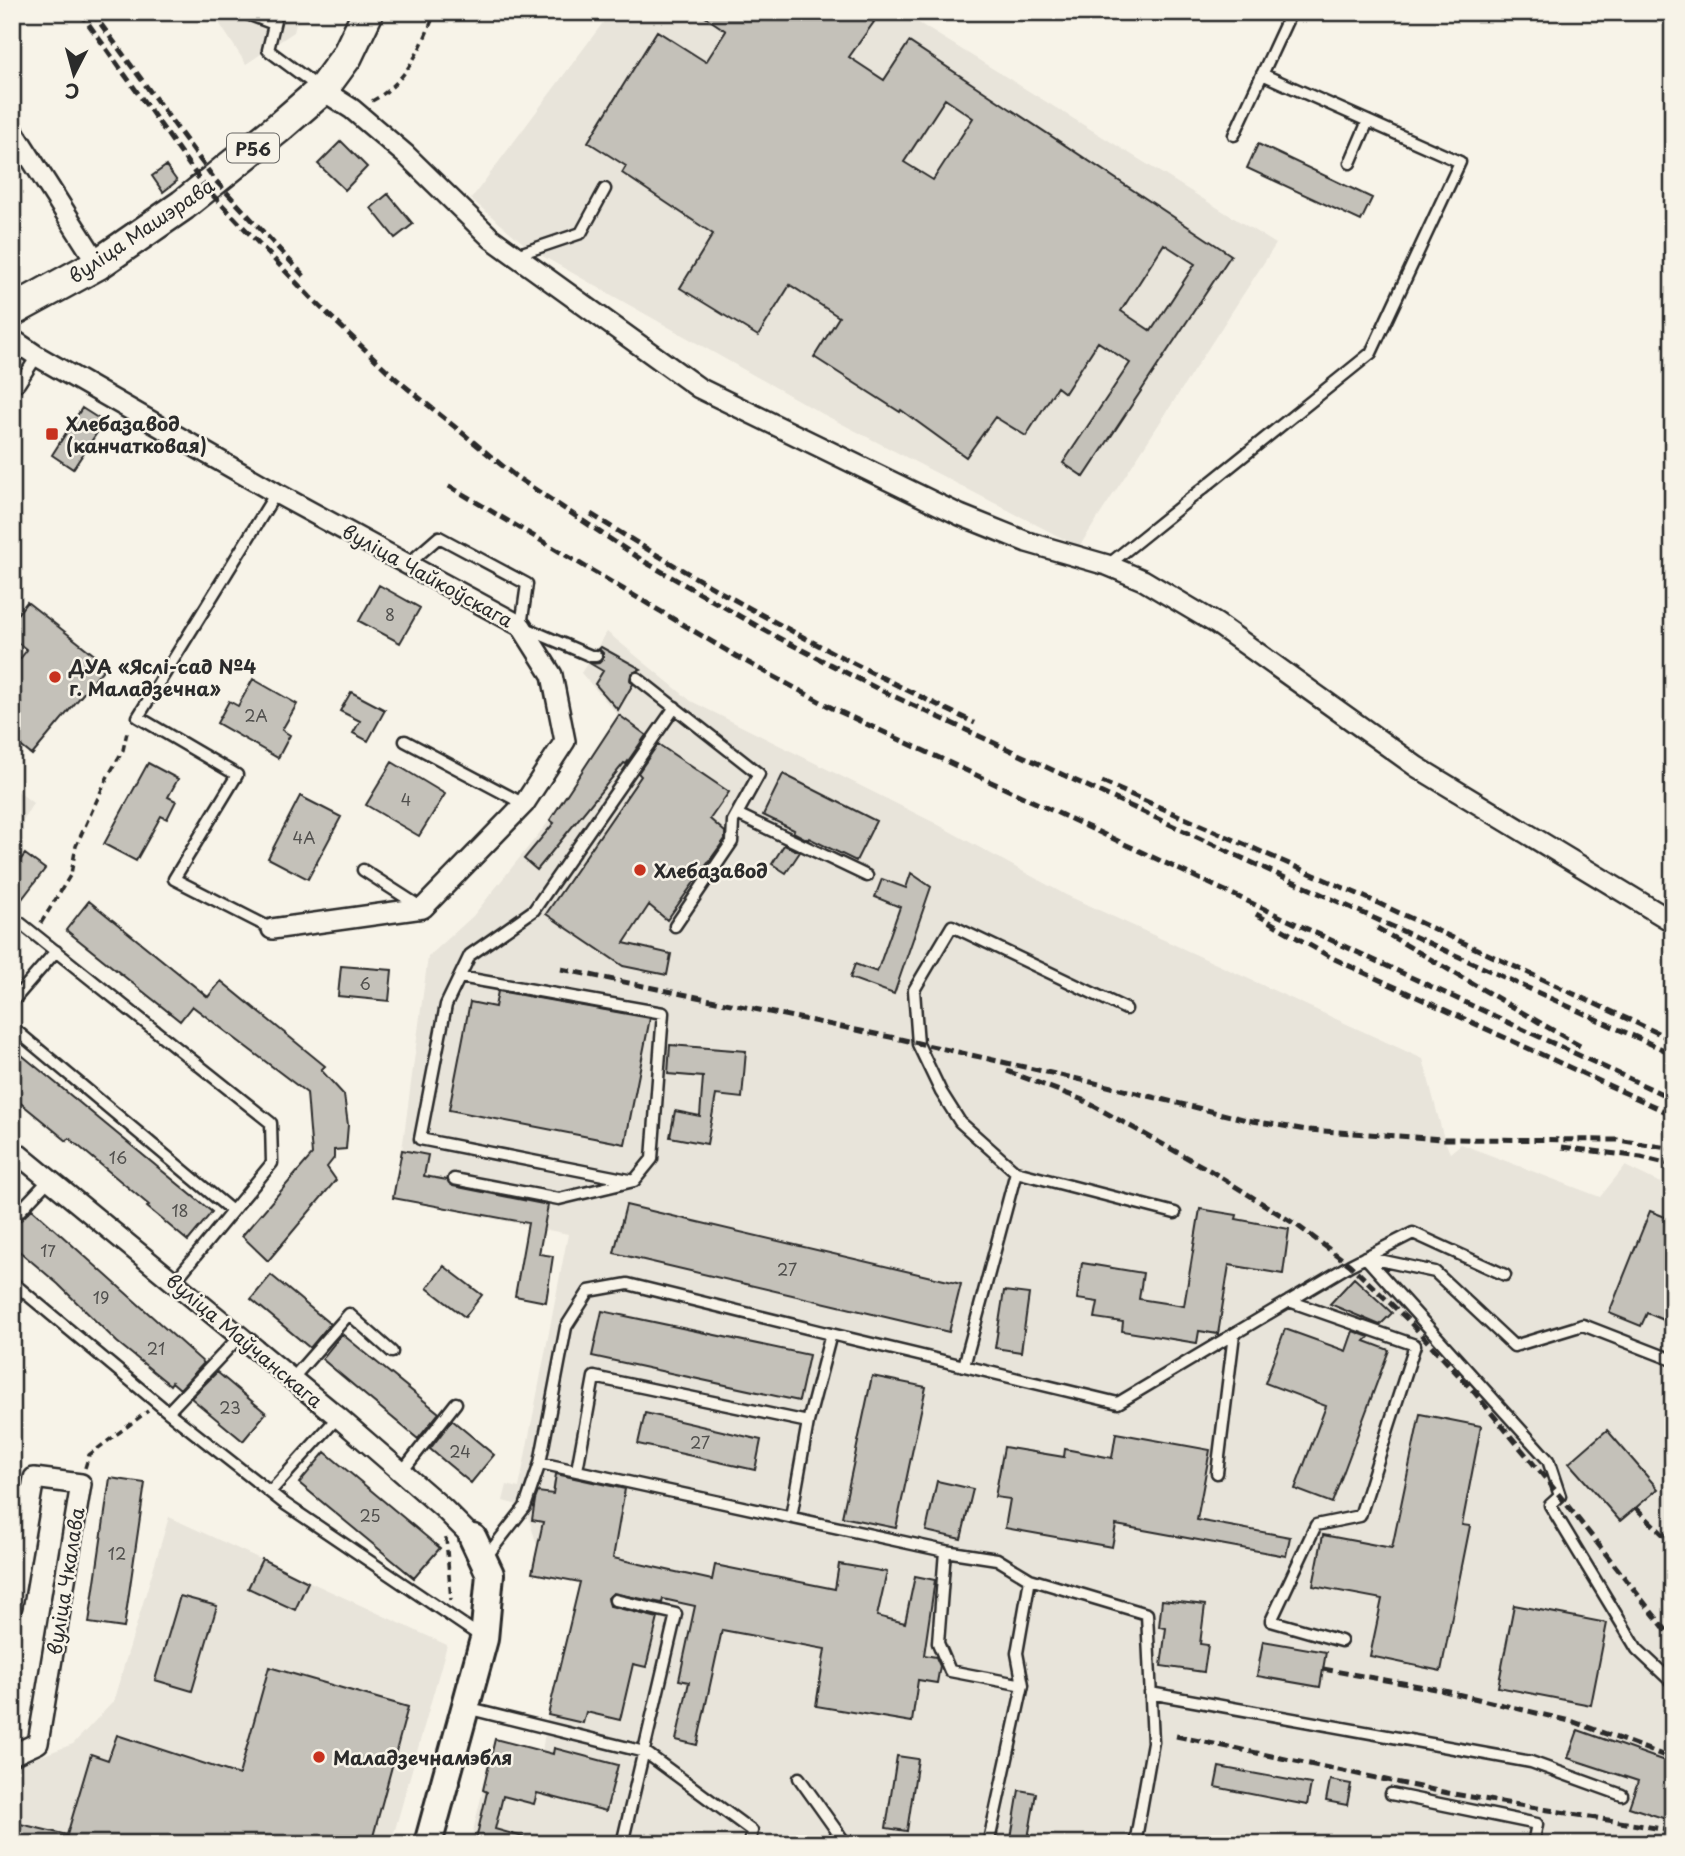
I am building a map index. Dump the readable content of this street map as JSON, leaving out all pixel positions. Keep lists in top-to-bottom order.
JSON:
{
  "streets": {
    "main road": ["Р56", "вуліца Машэрава"],
    "street": ["вуліца Чайкоўскага", "вуліца Маўчанскага", "вуліца Чкалава"]
  },
  "places": {
    "transit": ["Хлебазавод (канчатковая)"],
    "other": ["ДУА «Яслі-сад №4 г. Маладзечна»", "Хлебазавод", "Маладзечнамэбля"]
  },
  "house_numbers": [
    "8",
    "2А",
    "4",
    "4А",
    "6",
    "16",
    "18",
    "17",
    "27",
    "19",
    "21",
    "23",
    "27",
    "24",
    "25",
    "12"
  ],
  "north": "bottom"
}
